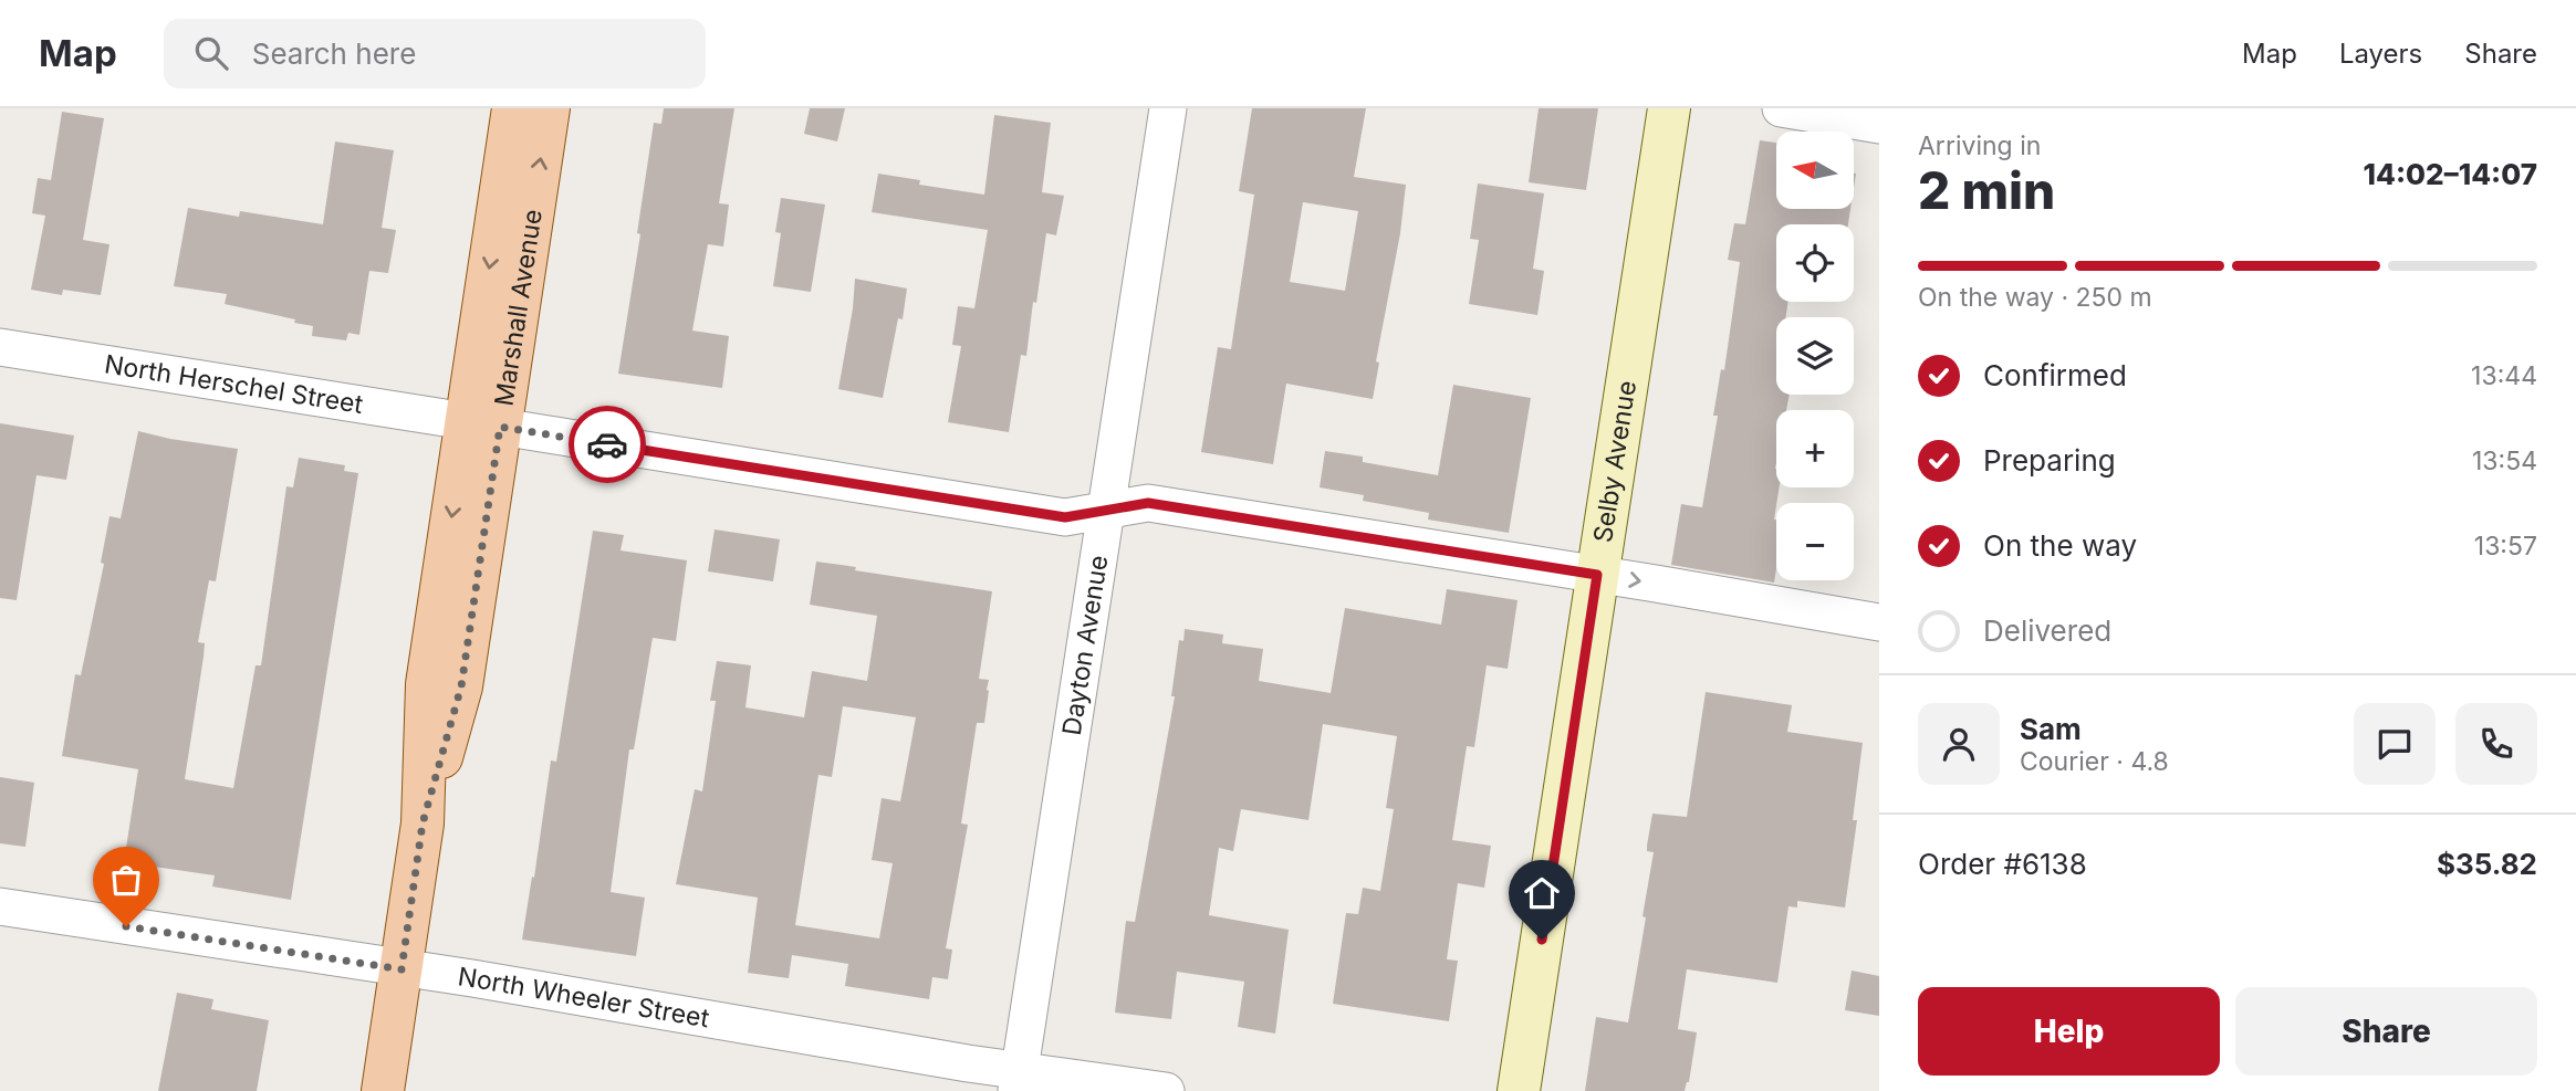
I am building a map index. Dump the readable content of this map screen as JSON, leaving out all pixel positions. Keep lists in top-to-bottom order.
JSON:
{
  "streets": {
    "main road": ["Marshall Avenue"],
    "street": [
      "North Herschel Street",
      "Selby Avenue",
      "Dayton Avenue",
      "North Wheeler Street"
    ]
  },
  "crossings": [
    ["Marshall Avenue", "North Herschel Street"],
    ["Marshall Avenue", "North Wheeler Street"],
    ["North Herschel Street", "Selby Avenue"],
    ["North Herschel Street", "Dayton Avenue"],
    ["Dayton Avenue", "North Wheeler Street"]
  ],
  "north": "left",
  "page": {
    "header": "Map",
    "search": "Search here",
    "nav": ["Map", "Layers", "Share"],
    "heading": ["2 min", "Arriving in", "14:02–14:07"],
    "panel": [
      "Sam",
      "Courier · 4.8",
      "Order #6138",
      "$35.82"
    ],
    "map_buttons": ["+", "−"],
    "bar": "On the way · 250 m",
    "list": [
      ["Confirmed", "13:44"],
      ["Preparing", "13:54"],
      ["On the way", "13:57"],
      "Delivered"
    ],
    "buttons": ["Help", "Share"]
  }
}
